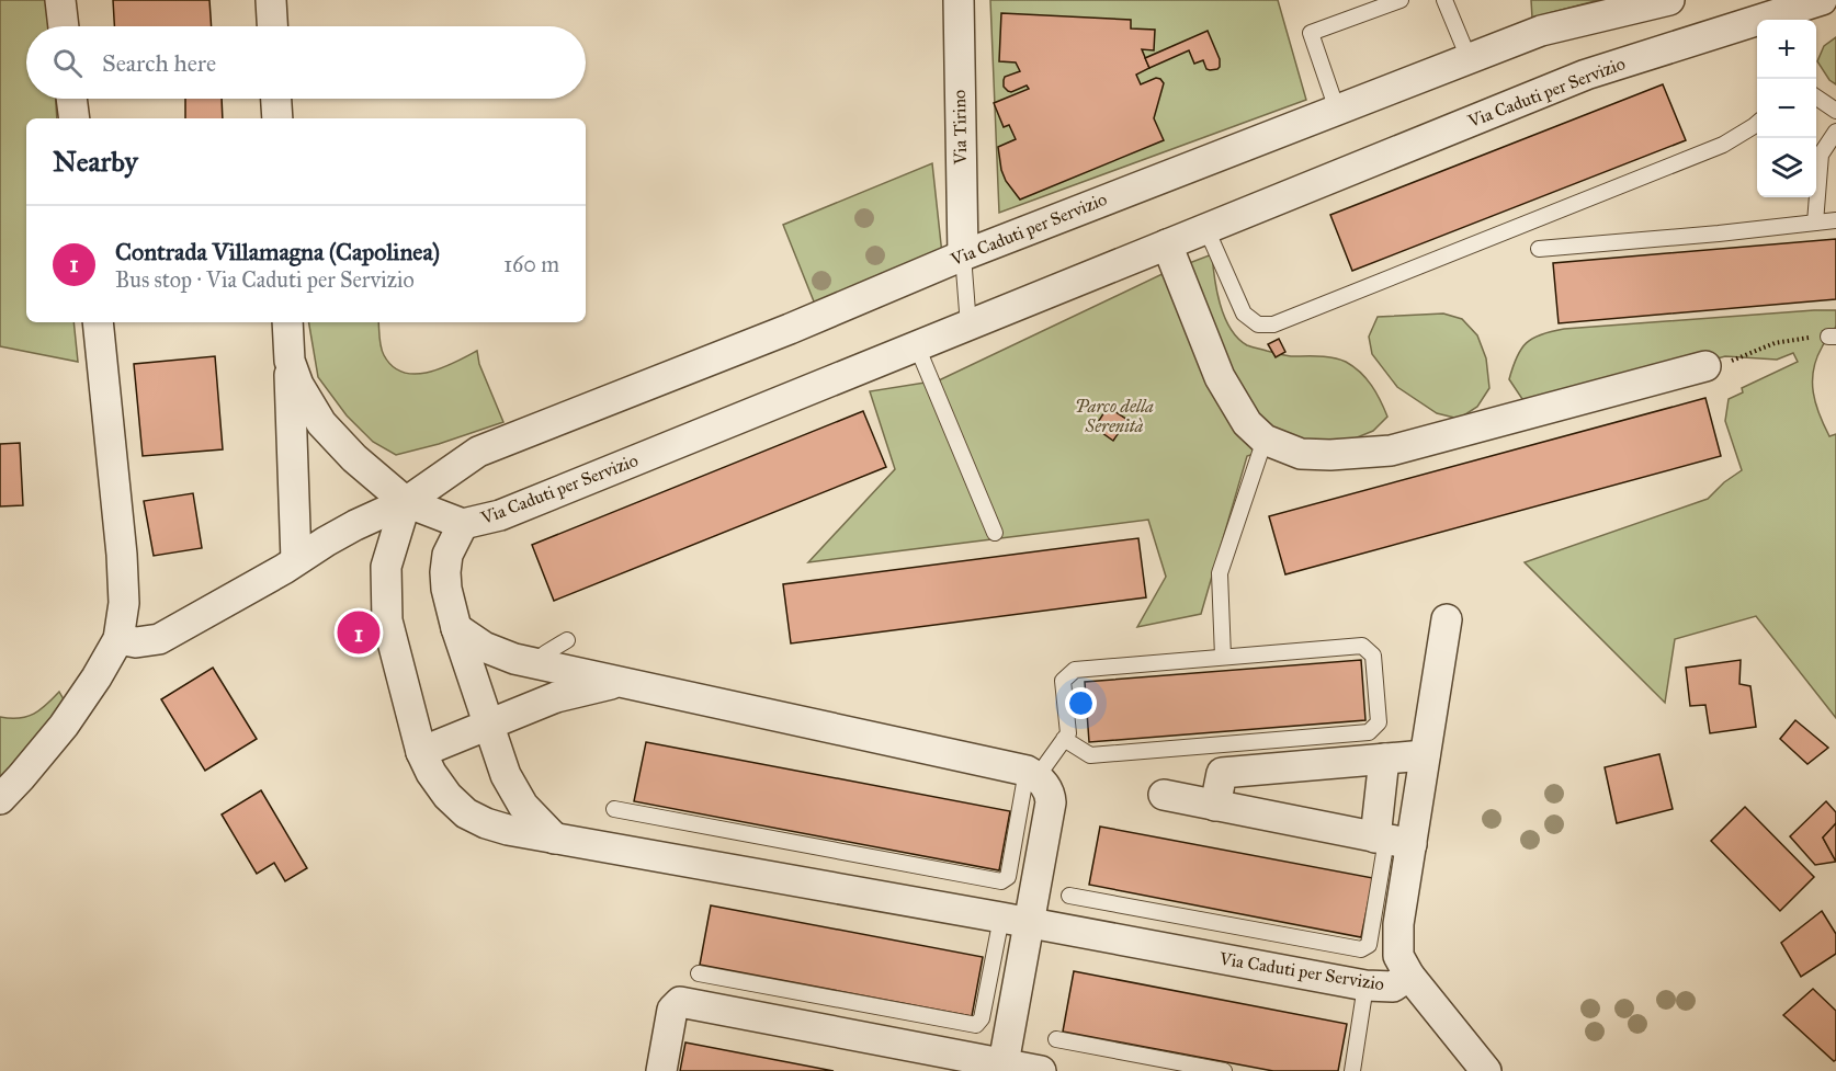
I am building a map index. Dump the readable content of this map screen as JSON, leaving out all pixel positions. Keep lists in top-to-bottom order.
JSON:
{
  "streets": {
    "street": ["Via Caduti per Servizio", "Via Tirino"]
  },
  "crossings": [
    ["Via Caduti per Servizio", "Via Tirino"]
  ],
  "parks": ["Parco della Serenità"],
  "page": {
    "map_buttons": ["+", "−"],
    "search": "Search here",
    "heading": "Nearby",
    "list": [
      {
        "mark": "1",
        "name": "Contrada Villamagna (Capolinea)",
        "note": "Bus stop · Via Caduti per Servizio",
        "value": "160 m"
      }
    ],
    "pins": "1"
  }
}
